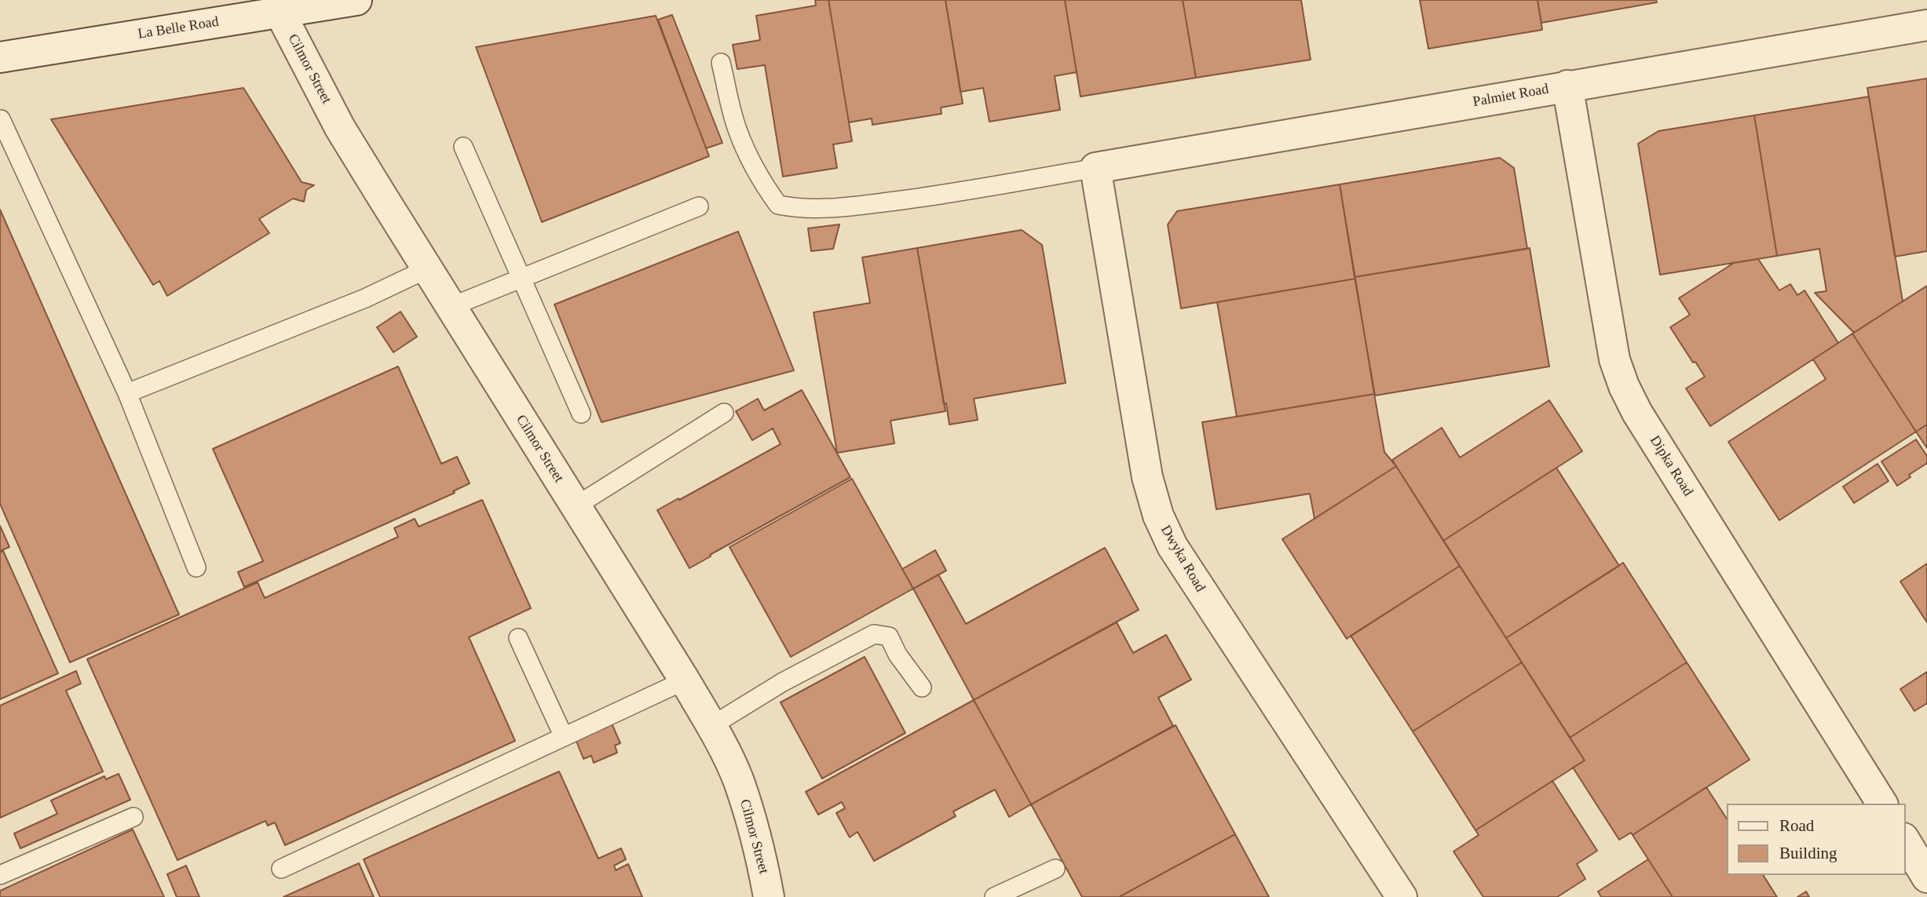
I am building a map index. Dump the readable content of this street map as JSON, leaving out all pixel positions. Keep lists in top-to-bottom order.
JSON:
{
  "streets": {
    "street": [
      "La Belle Road",
      "Cilmor Street",
      "Palmiet Road",
      "Dipka Road",
      "Dwyka Road"
    ]
  },
  "crossings": [
    ["La Belle Road", "Cilmor Street"],
    ["Palmiet Road", "Dipka Road"],
    ["Palmiet Road", "Dwyka Road"]
  ],
  "legend": ["Road", "Building"]
}
